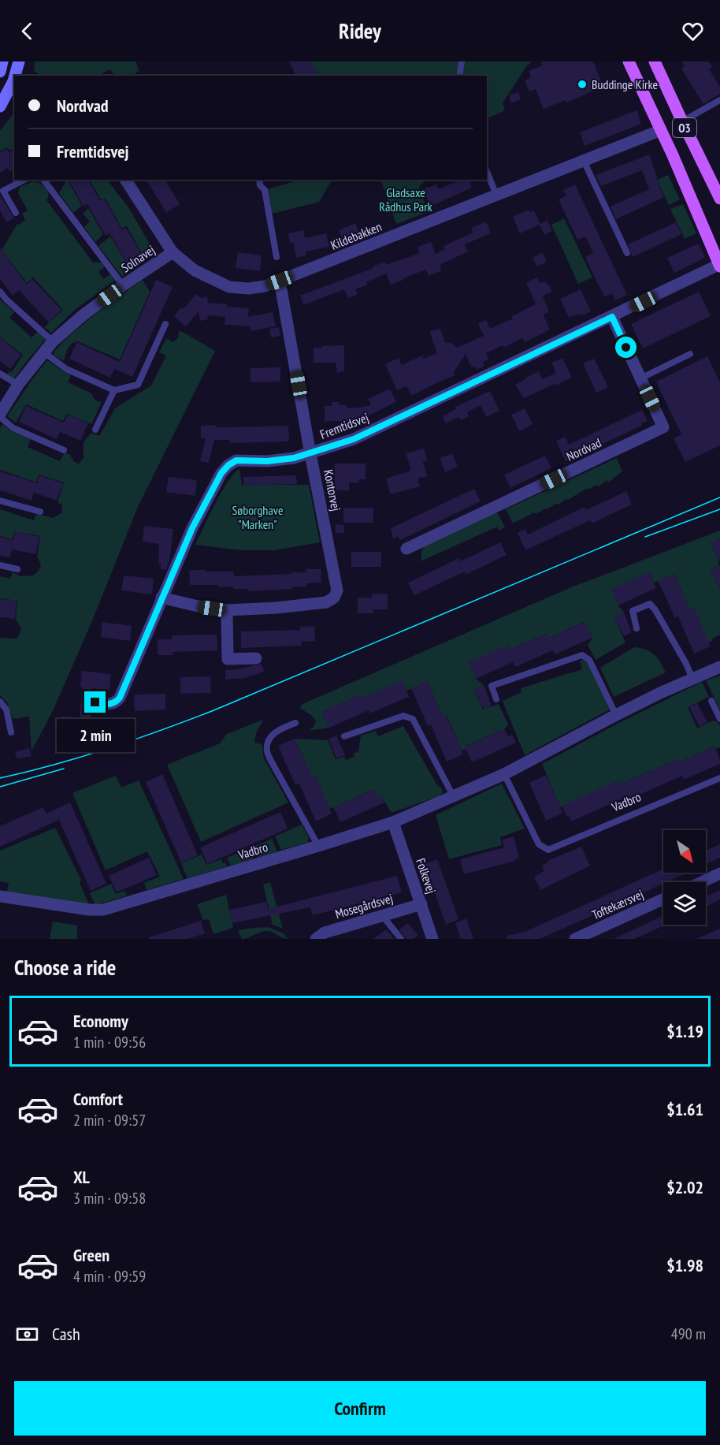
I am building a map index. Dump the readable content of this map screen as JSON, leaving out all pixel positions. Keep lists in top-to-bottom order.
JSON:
{
  "streets": {
    "main road": ["O3"],
    "street": [
      "Kildebakken",
      "Solnavej",
      "Fremtidsvej",
      "Nordvad",
      "Kontorvej",
      "Vadbro",
      "Folkevej",
      "Toftekærsvej",
      "Mosegårdsvej"
    ]
  },
  "crossings": [
    ["O3", "Kildebakken"],
    ["O3", "Fremtidsvej"],
    ["Kildebakken", "Solnavej"],
    ["Kildebakken", "Kontorvej"],
    ["Fremtidsvej", "Nordvad"],
    ["Fremtidsvej", "Kontorvej"],
    ["Vadbro", "Folkevej"],
    ["Folkevej", "Mosegårdsvej"]
  ],
  "parks": ["Gladsaxe Rådhus Park", "Søborghave \"Marken\""],
  "places": ["Buddinge Kirke"],
  "north": "bottom right",
  "page": {
    "header": "Ridey",
    "banner": ["Nordvad", "Fremtidsvej"],
    "bubble": "2 min",
    "heading": "Choose a ride",
    "list": [
      {
        "name": "Economy",
        "note": "1 min · 09:56",
        "value": "$1.19"
      },
      {
        "name": "Comfort",
        "note": "2 min · 09:57",
        "value": "$1.61"
      },
      {
        "name": "XL",
        "note": "3 min · 09:58",
        "value": "$2.02"
      },
      {
        "name": "Green",
        "note": "4 min · 09:59",
        "value": "$1.98"
      }
    ],
    "pay": ["Cash", "490 m"],
    "buttons": "Confirm"
  }
}
